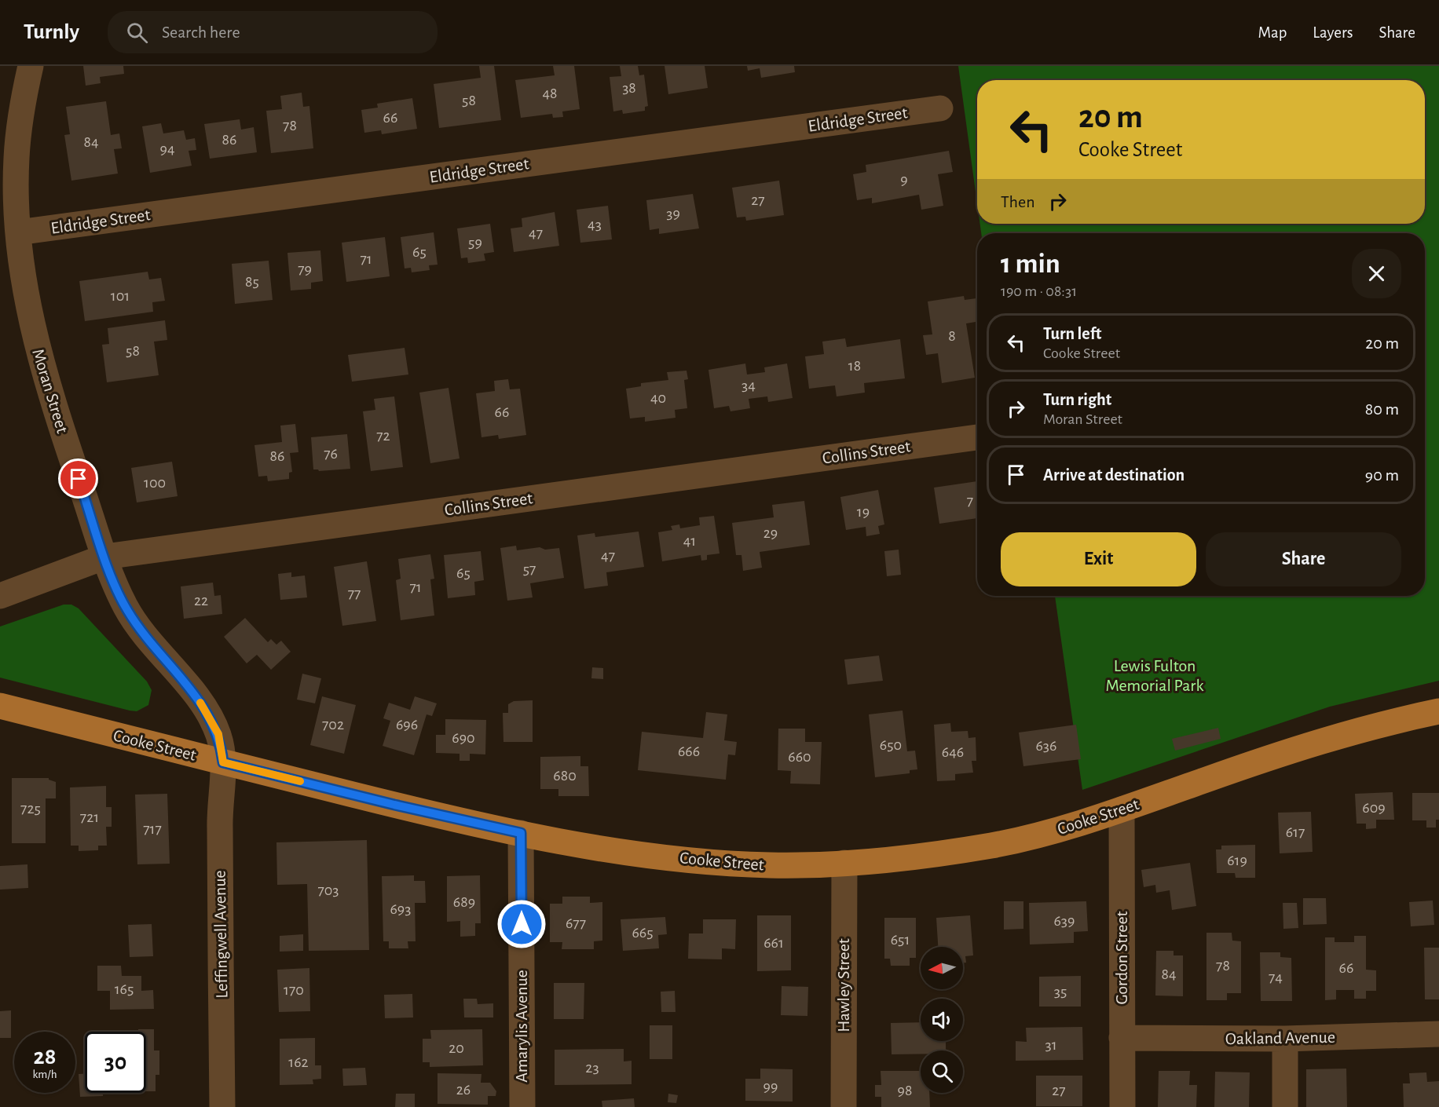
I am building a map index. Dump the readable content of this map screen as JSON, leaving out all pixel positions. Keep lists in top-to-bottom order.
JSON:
{
  "streets": {
    "main road": ["Cooke Street"],
    "street": [
      "Eldridge Street",
      "Moran Street",
      "Collins Street",
      "Leffingwell Avenue",
      "Gordon Street",
      "Hawley Street",
      "Amarylis Avenue",
      "Oakland Avenue"
    ]
  },
  "crossings": [
    ["Eldridge Street", "Moran Street"],
    ["Moran Street", "Collins Street"],
    ["Moran Street", "Cooke Street"],
    ["Moran Street", "Leffingwell Avenue"],
    ["Cooke Street", "Leffingwell Avenue"],
    ["Cooke Street", "Gordon Street"],
    ["Cooke Street", "Hawley Street"],
    ["Cooke Street", "Amarylis Avenue"],
    ["Gordon Street", "Oakland Avenue"]
  ],
  "parks": ["Lewis Fulton Memorial Park"],
  "house_numbers": [
    "38",
    "48",
    "58",
    "66",
    "78",
    "86",
    "84",
    "94",
    "9",
    "27",
    "39",
    "43",
    "47",
    "59",
    "65",
    "71",
    "79",
    "85",
    "101",
    "8",
    "58",
    "18",
    "34",
    "40",
    "66",
    "72",
    "76",
    "86",
    "100",
    "7",
    "19",
    "29",
    "41",
    "47",
    "57",
    "65",
    "71",
    "77",
    "22",
    "702",
    "696",
    "690",
    "650",
    "636",
    "666",
    "646",
    "660",
    "680",
    "609",
    "725",
    "721",
    "717",
    "617",
    "619",
    "703",
    "689",
    "693",
    "639",
    "677",
    "665",
    "651",
    "661",
    "78",
    "66",
    "84",
    "74",
    "165",
    "170",
    "35",
    "31",
    "20",
    "162",
    "23",
    "99",
    "26",
    "98",
    "27"
  ],
  "north": "left",
  "page": {
    "header": "Turnly",
    "search": "Search here",
    "nav": ["Map", "Layers", "Share"],
    "turn": ["20 m", "Cooke Street"],
    "then": "Then",
    "heading": ["1 min", "190 m · 08:31"],
    "list": [
      {
        "name": "Turn left",
        "note": "Cooke Street",
        "value": "20 m"
      },
      {
        "name": "Turn right",
        "note": "Moran Street",
        "value": "80 m"
      },
      {
        "name": "Arrive at destination",
        "value": "90 m"
      }
    ],
    "buttons": ["Exit", "Share"],
    "speed": "28 km/h",
    "limit": "30"
  }
}
